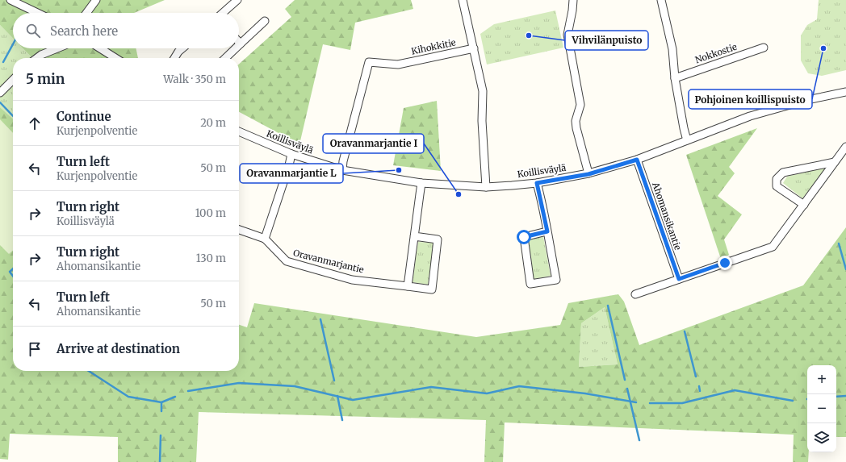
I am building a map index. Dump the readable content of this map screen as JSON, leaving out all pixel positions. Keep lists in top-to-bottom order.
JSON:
{
  "streets": {
    "street": [
      "Kihokkitie",
      "Nokkostie",
      "Koillisväylä",
      "Ahomansikantie",
      "Oravanmarjantie"
    ]
  },
  "crossings": [
    ["Kihokkitie", "Koillisväylä"],
    ["Koillisväylä", "Ahomansikantie"]
  ],
  "places": [
    "Vihvilänpuisto",
    "Pohjoinen koillispuisto",
    "Oravanmarjantie L",
    "Oravanmarjantie I"
  ],
  "page": {
    "search": "Search here",
    "heading": ["5 min", "Walk · 350 m"],
    "list": [
      ["Continue", "Kurjenpolventie", "20 m"],
      ["Turn left", "Kurjenpolventie", "50 m"],
      ["Turn right", "Koillisväylä", "100 m"],
      ["Turn right", "Ahomansikantie", "130 m"],
      ["Turn left", "Ahomansikantie", "50 m"],
      "Arrive at destination"
    ],
    "map_buttons": ["+", "−"]
  }
}
